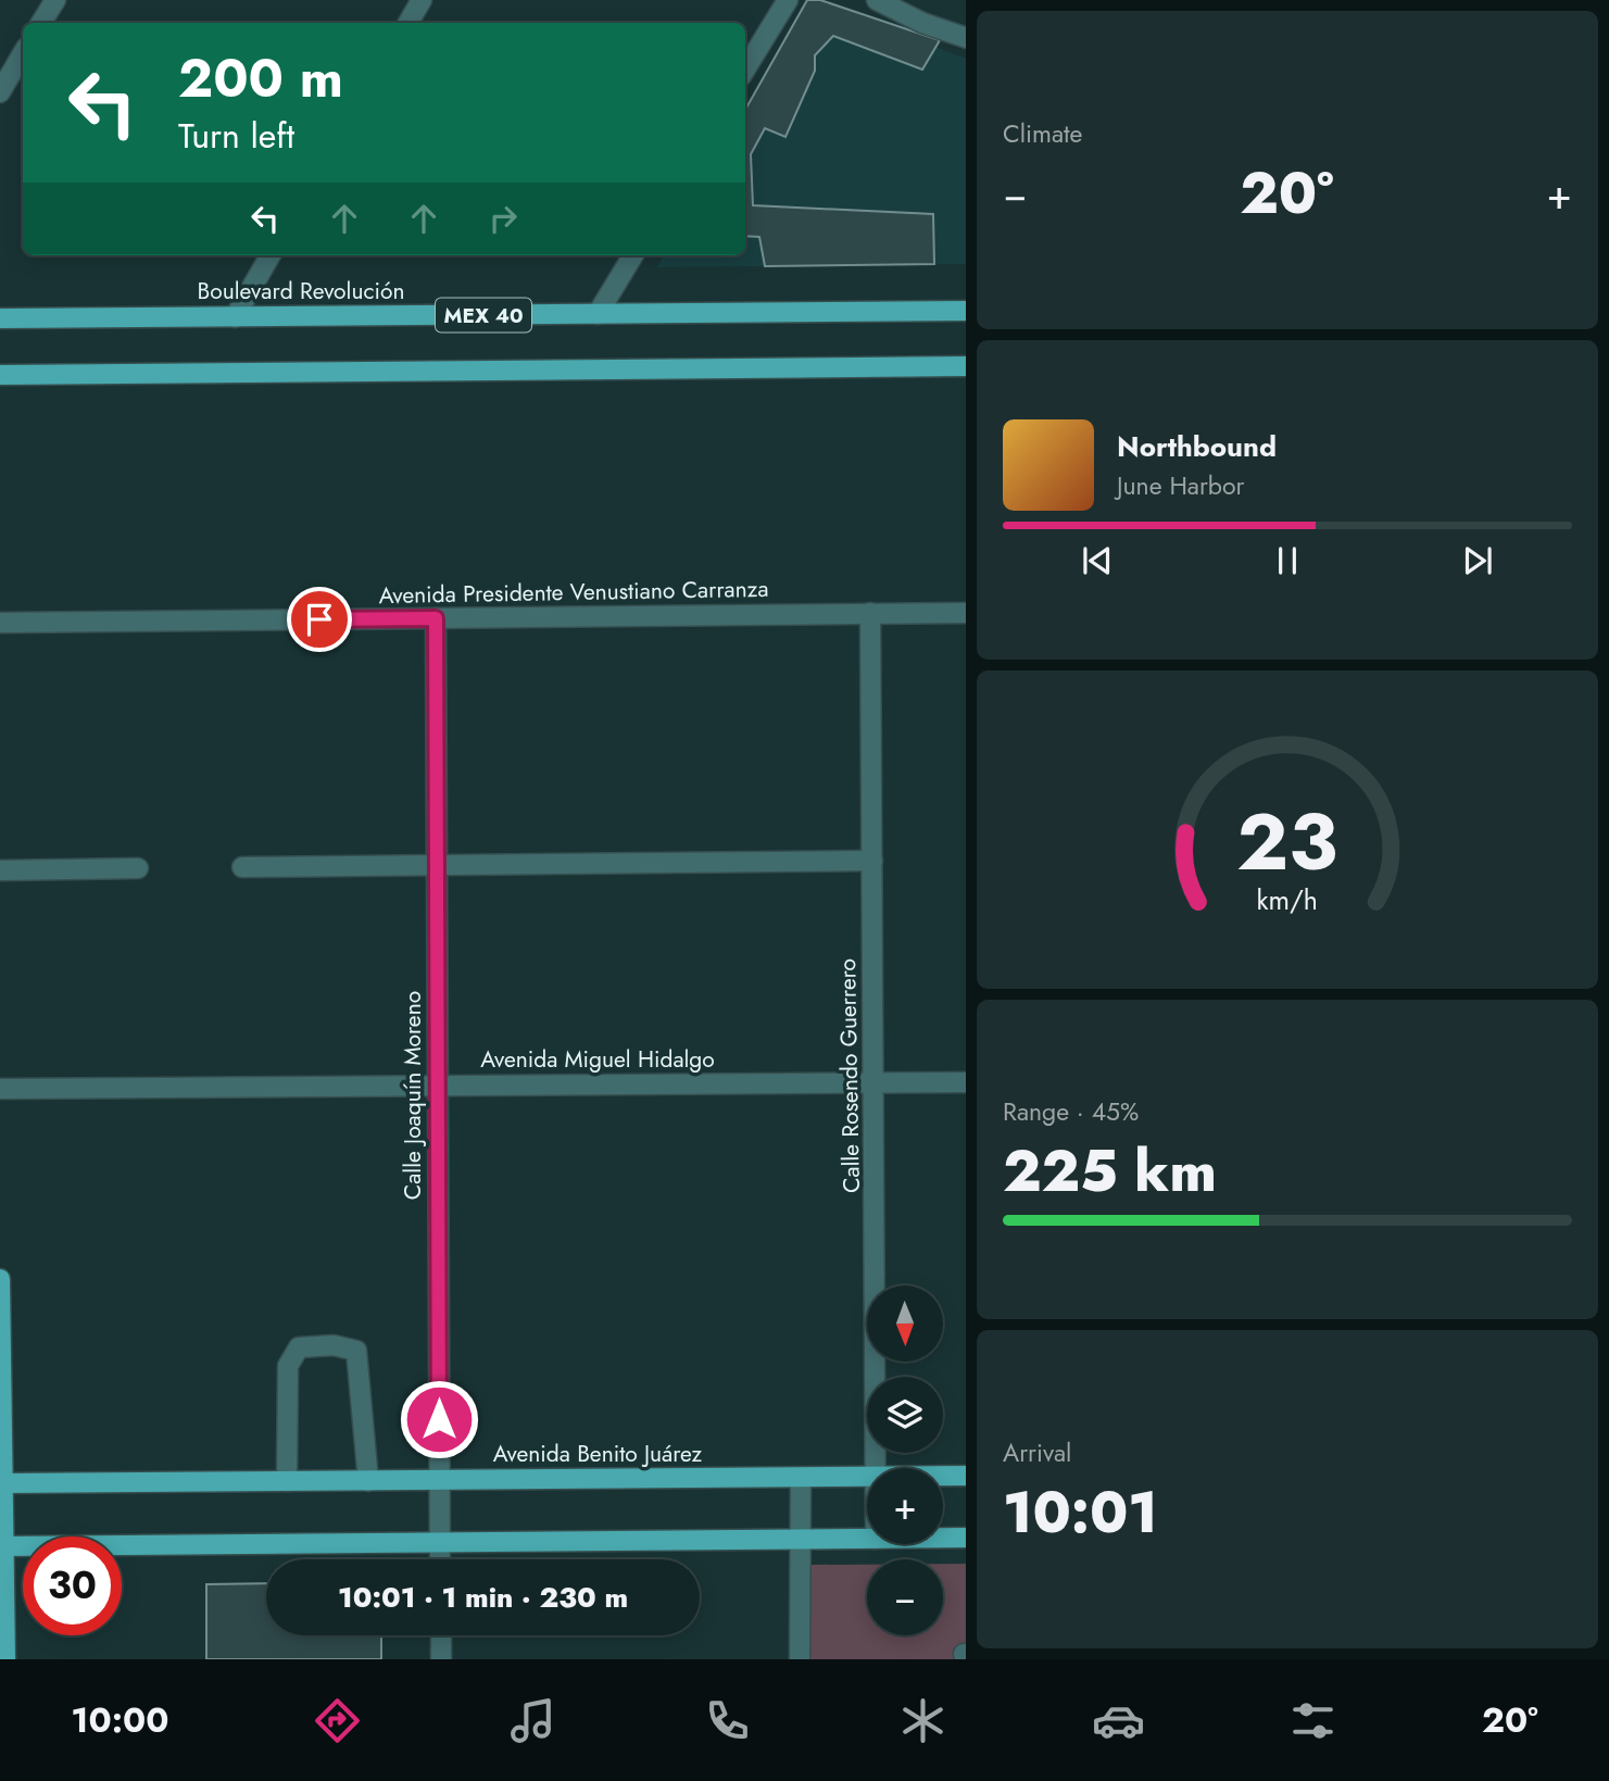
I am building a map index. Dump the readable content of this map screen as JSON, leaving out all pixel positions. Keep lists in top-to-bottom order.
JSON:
{
  "streets": {
    "main road": ["Boulevard Revolución", "MEX 40", "Avenida Benito Juárez"],
    "street": [
      "Avenida Presidente Venustiano Carranza",
      "Avenida Miguel Hidalgo",
      "Calle Rosendo Guerrero",
      "Calle Joaquín Moreno"
    ]
  },
  "crossings": [
    ["Avenida Presidente Venustiano Carranza", "Calle Rosendo Guerrero"],
    ["Avenida Presidente Venustiano Carranza", "Calle Joaquín Moreno"],
    ["Avenida Miguel Hidalgo", "Calle Rosendo Guerrero"],
    ["Avenida Miguel Hidalgo", "Calle Joaquín Moreno"],
    ["Calle Joaquín Moreno", "Avenida Benito Juárez"]
  ],
  "north": "bottom",
  "page": {
    "tile": [
      "Climate",
      ["Range · 45%", "225 km"],
      ["Arrival", "10:01"]
    ],
    "turn": ["200 m", "Turn left"],
    "heat": ["−", "20°", "+"],
    "song": ["Northbound", "June Harbor"],
    "map_buttons": ["+", "−"],
    "limit": "30",
    "trip": "10:01 · 1 min · 230 m",
    "tabs": ["10:00", "20°"],
    "gauge": ["23", "km/h"]
  }
}
